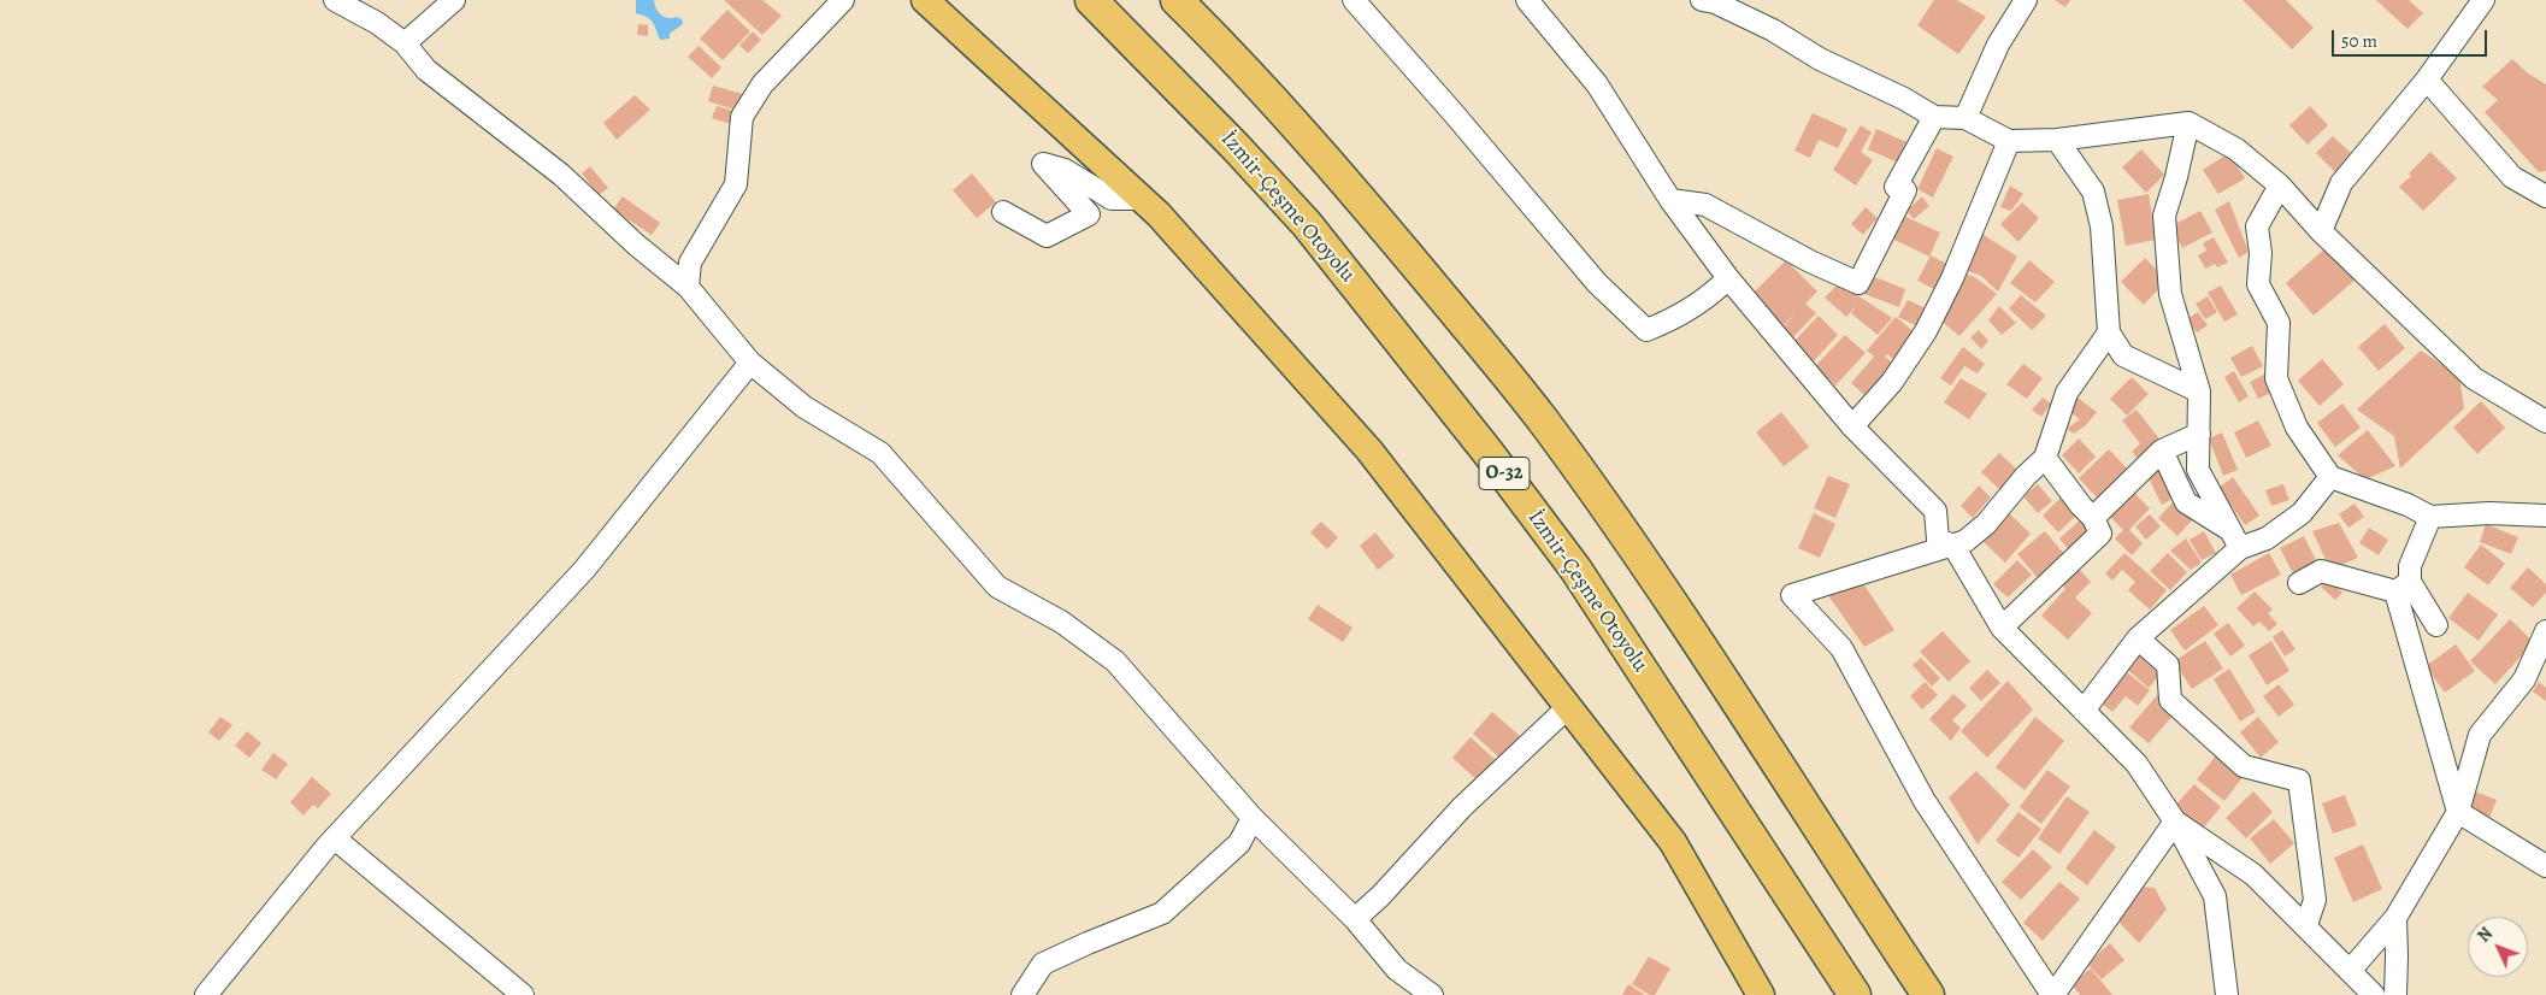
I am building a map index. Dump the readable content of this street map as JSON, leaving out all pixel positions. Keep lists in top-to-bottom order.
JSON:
{
  "streets": {
    "highway": ["İzmir-Çeşme Otoyolu", "O-32"]
  },
  "scale_bar": "50 m",
  "north": "top left"
}
